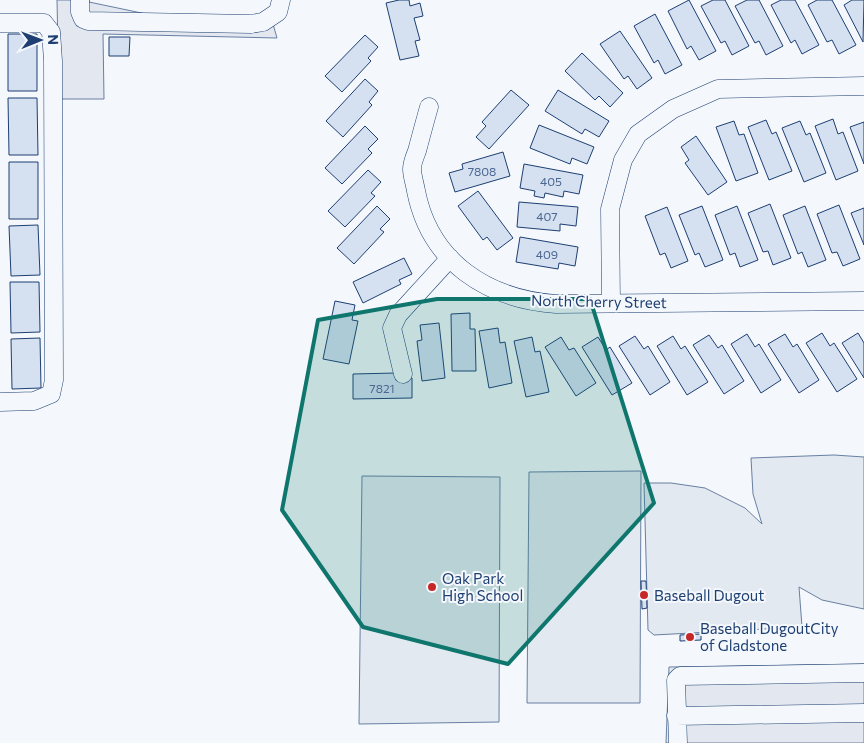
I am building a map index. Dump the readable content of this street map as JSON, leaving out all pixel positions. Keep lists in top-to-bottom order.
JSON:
{
  "streets": {
    "street": ["North Cherry Street"]
  },
  "places": ["Oak Park High School", "Baseball Dugout", "Baseball DugoutCity of Gladstone"],
  "house_numbers": [
    "7808",
    "405",
    "407",
    "409",
    "7821"
  ],
  "north": "right"
}
